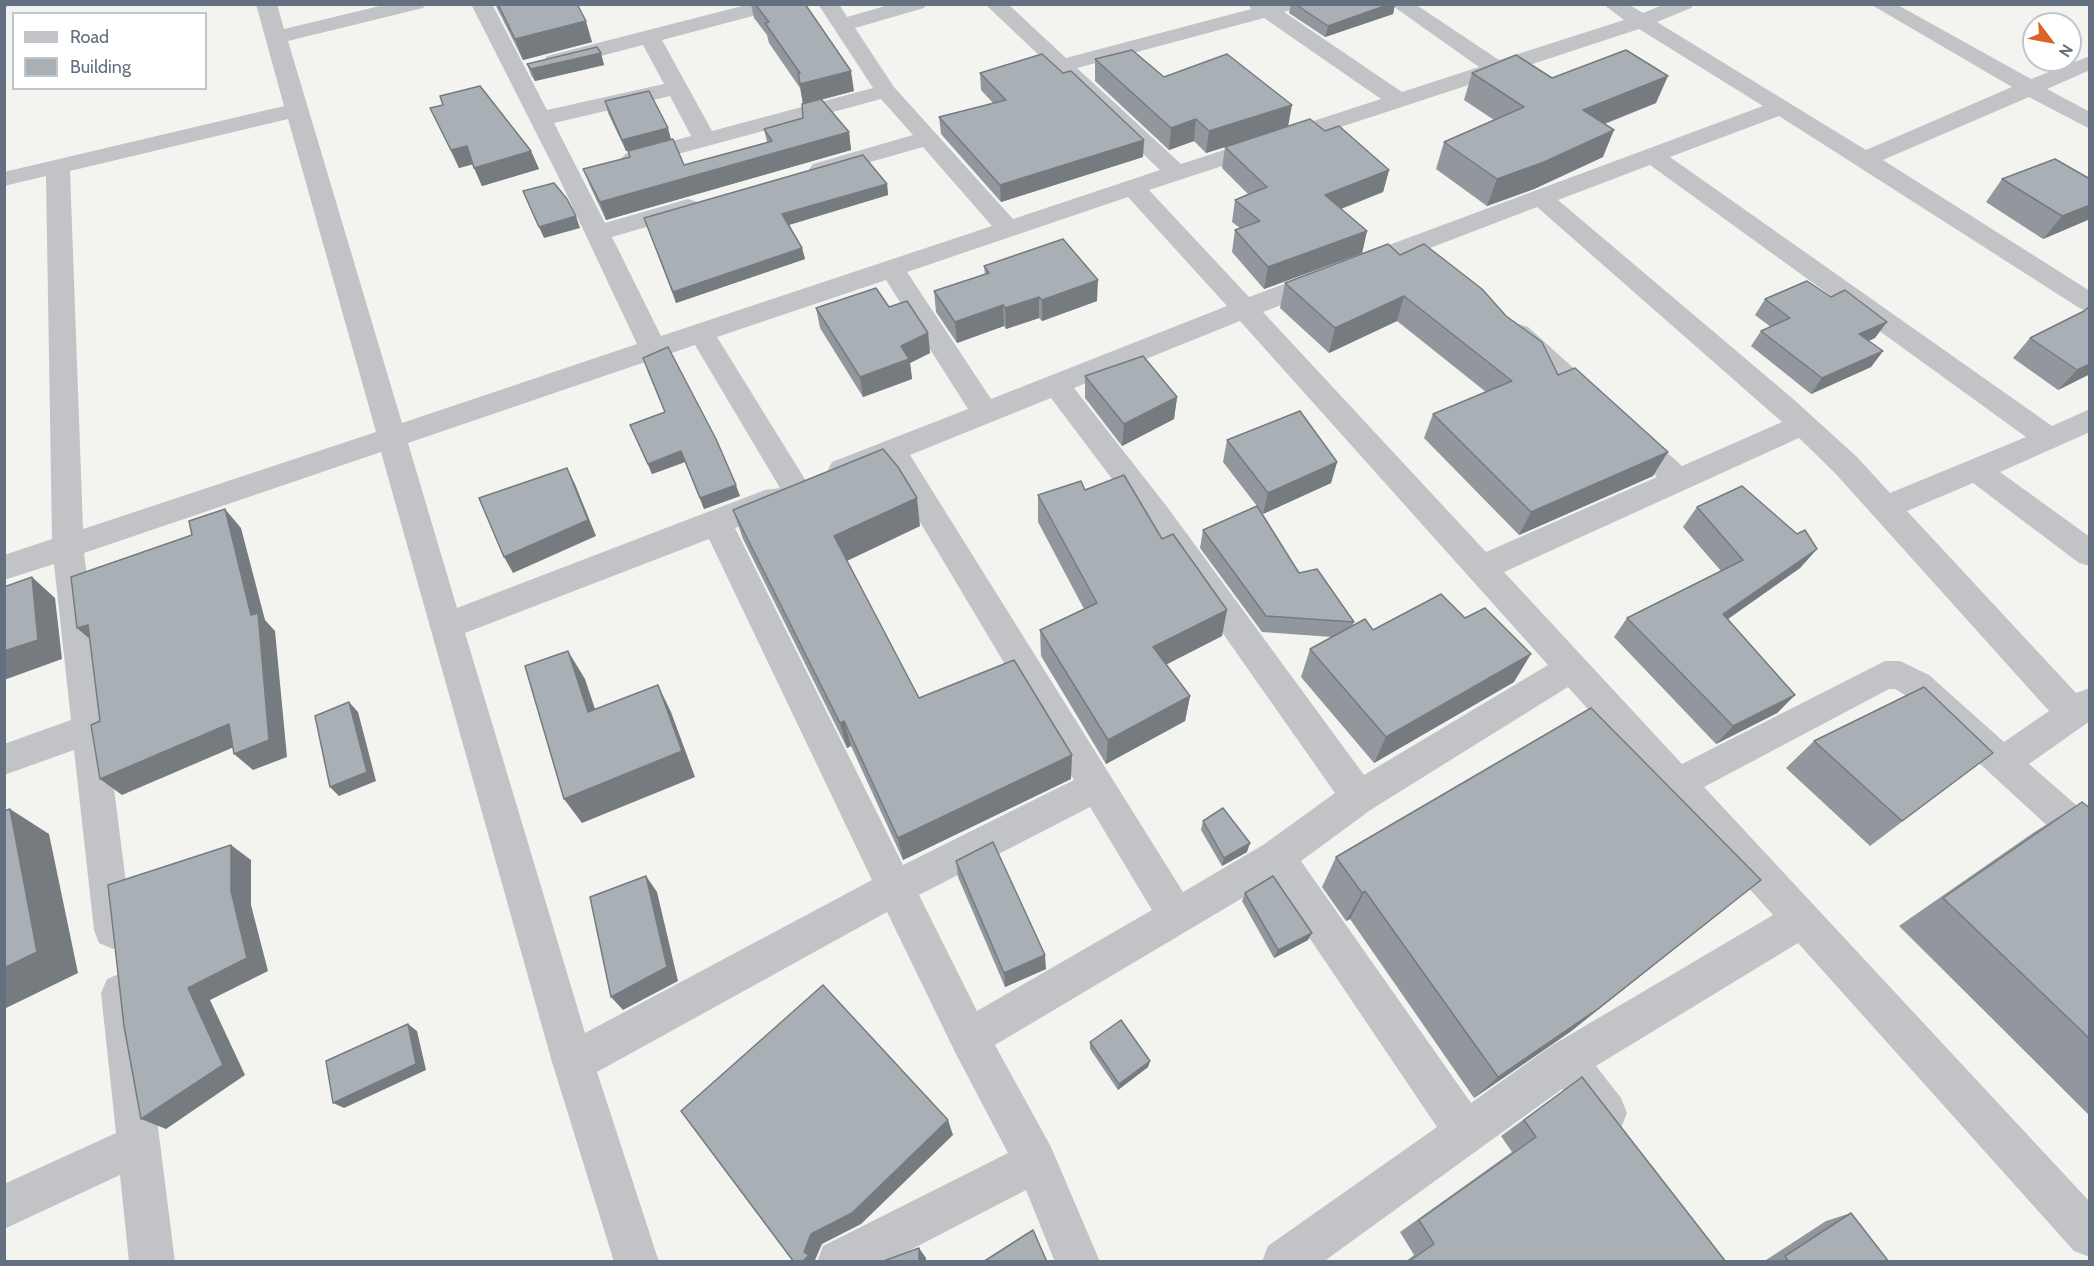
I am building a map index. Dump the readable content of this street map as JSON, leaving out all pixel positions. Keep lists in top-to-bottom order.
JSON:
{
  "legend": ["Road", "Building"],
  "north": "bottom right"
}
